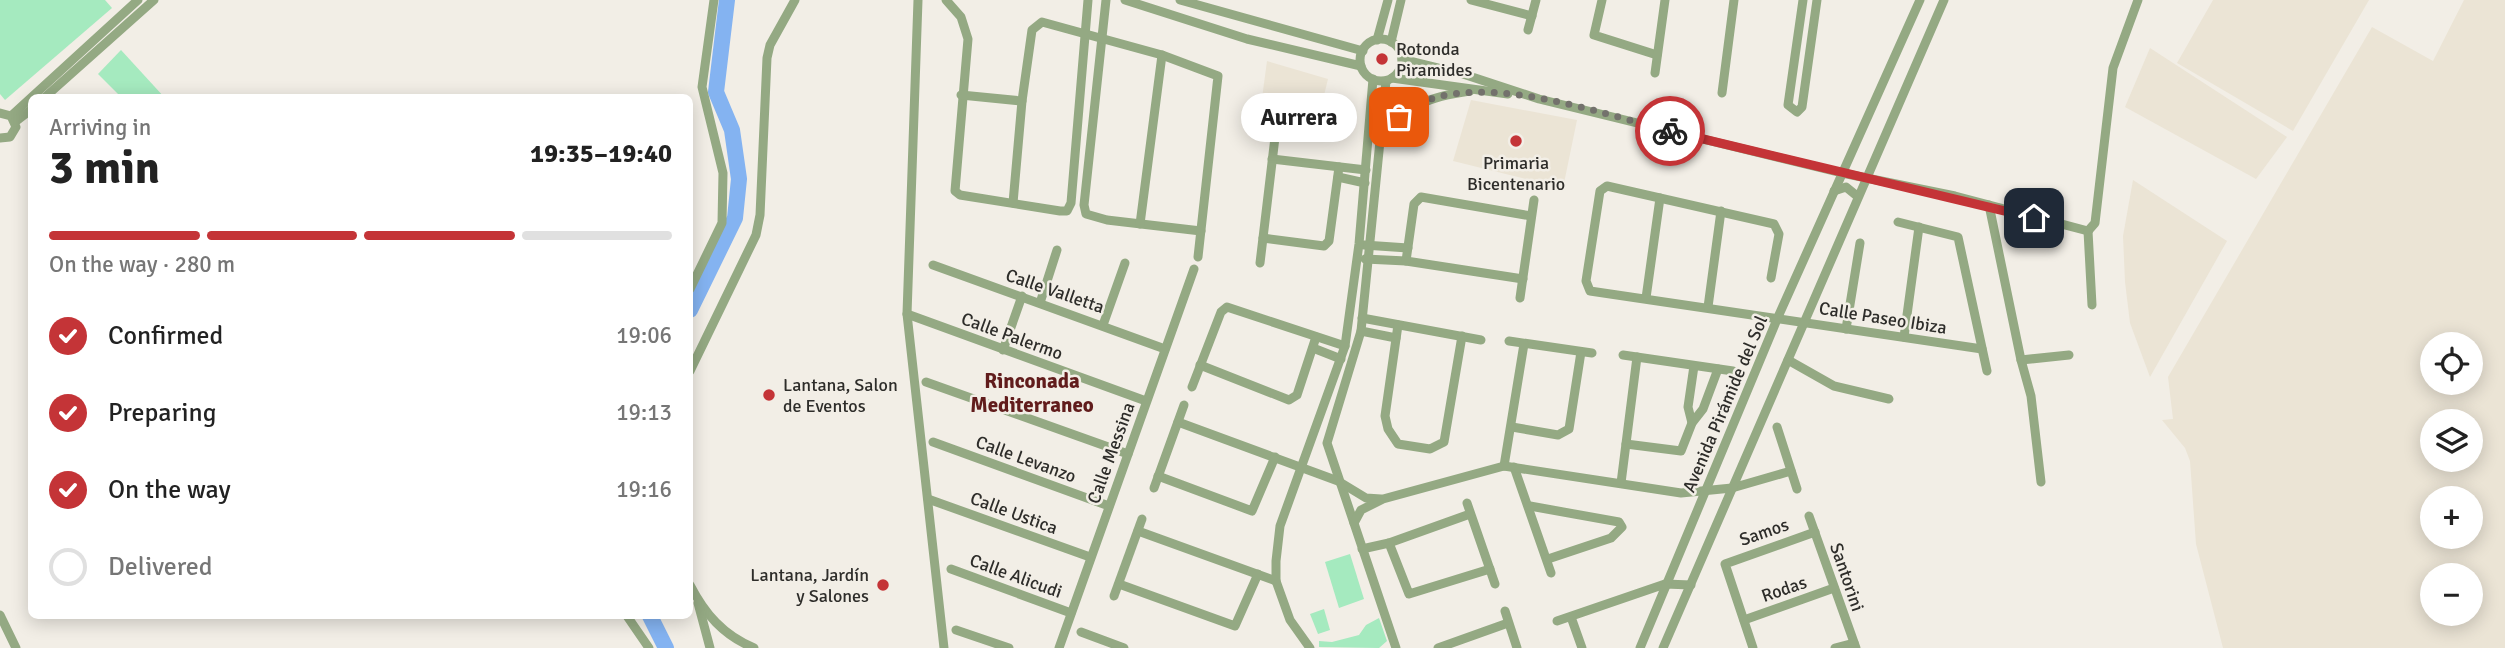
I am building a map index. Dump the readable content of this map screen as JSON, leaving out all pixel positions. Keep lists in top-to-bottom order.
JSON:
{
  "streets": {
    "street": [
      "Calle Valletta",
      "Calle Paseo Ibiza",
      "Calle Palermo",
      "Avenida Pirámide del Sol",
      "Calle Messina",
      "Calle Levanzo",
      "Calle Ustica",
      "Samos",
      "Calle Alicudi",
      "Santorini",
      "Rodas"
    ]
  },
  "crossings": [
    ["Calle Valletta", "Calle Messina"],
    ["Calle Paseo Ibiza", "Avenida Pirámide del Sol"],
    ["Calle Palermo", "Calle Messina"],
    ["Calle Messina", "Calle Levanzo"],
    ["Calle Messina", "Calle Ustica"],
    ["Calle Messina", "Calle Alicudi"],
    ["Samos", "Santorini"],
    ["Samos", "Rodas"],
    ["Santorini", "Rodas"]
  ],
  "districts": ["Rinconada Mediterraneo"],
  "places": [
    "Rotonda Piramides",
    "Aurrera",
    "Primaria Bicentenario",
    "Lantana, Salon de Eventos",
    "Lantana, Jardín y Salones"
  ],
  "page": {
    "bubble": "Aurrera",
    "heading": ["3 min", "Arriving in", "19:35–19:40"],
    "bar": "On the way · 280 m",
    "list": [
      ["Confirmed", "19:06"],
      ["Preparing", "19:13"],
      ["On the way", "19:16"],
      "Delivered"
    ],
    "map_buttons": ["+", "−"]
  }
}
